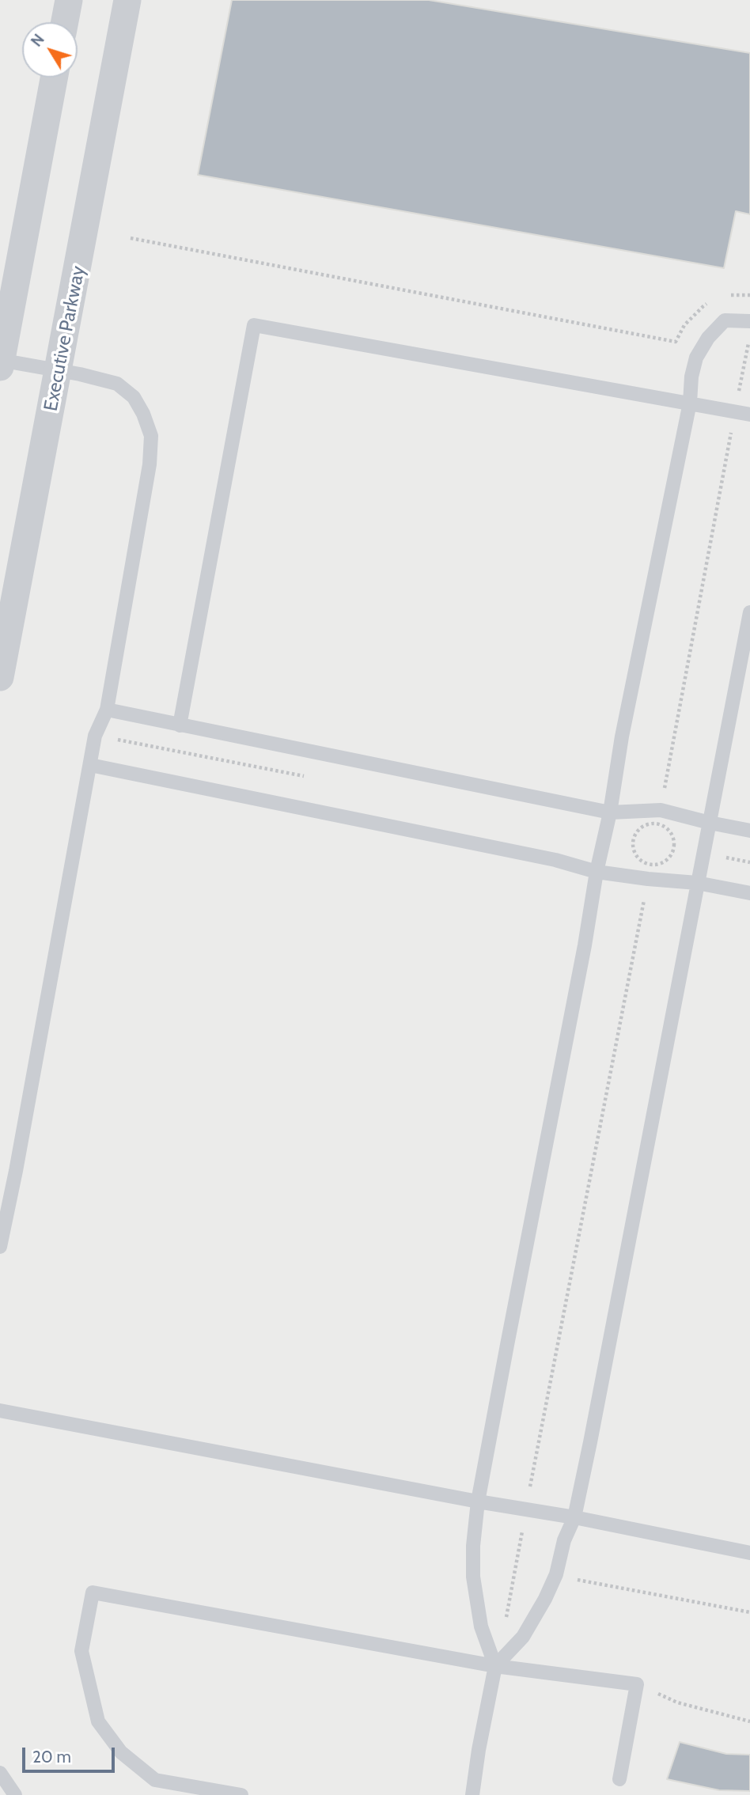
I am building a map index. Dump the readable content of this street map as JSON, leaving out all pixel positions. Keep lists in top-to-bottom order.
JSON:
{
  "streets": {
    "street": ["Executive Parkway"]
  },
  "scale_bar": "20 m",
  "north": "top left"
}
